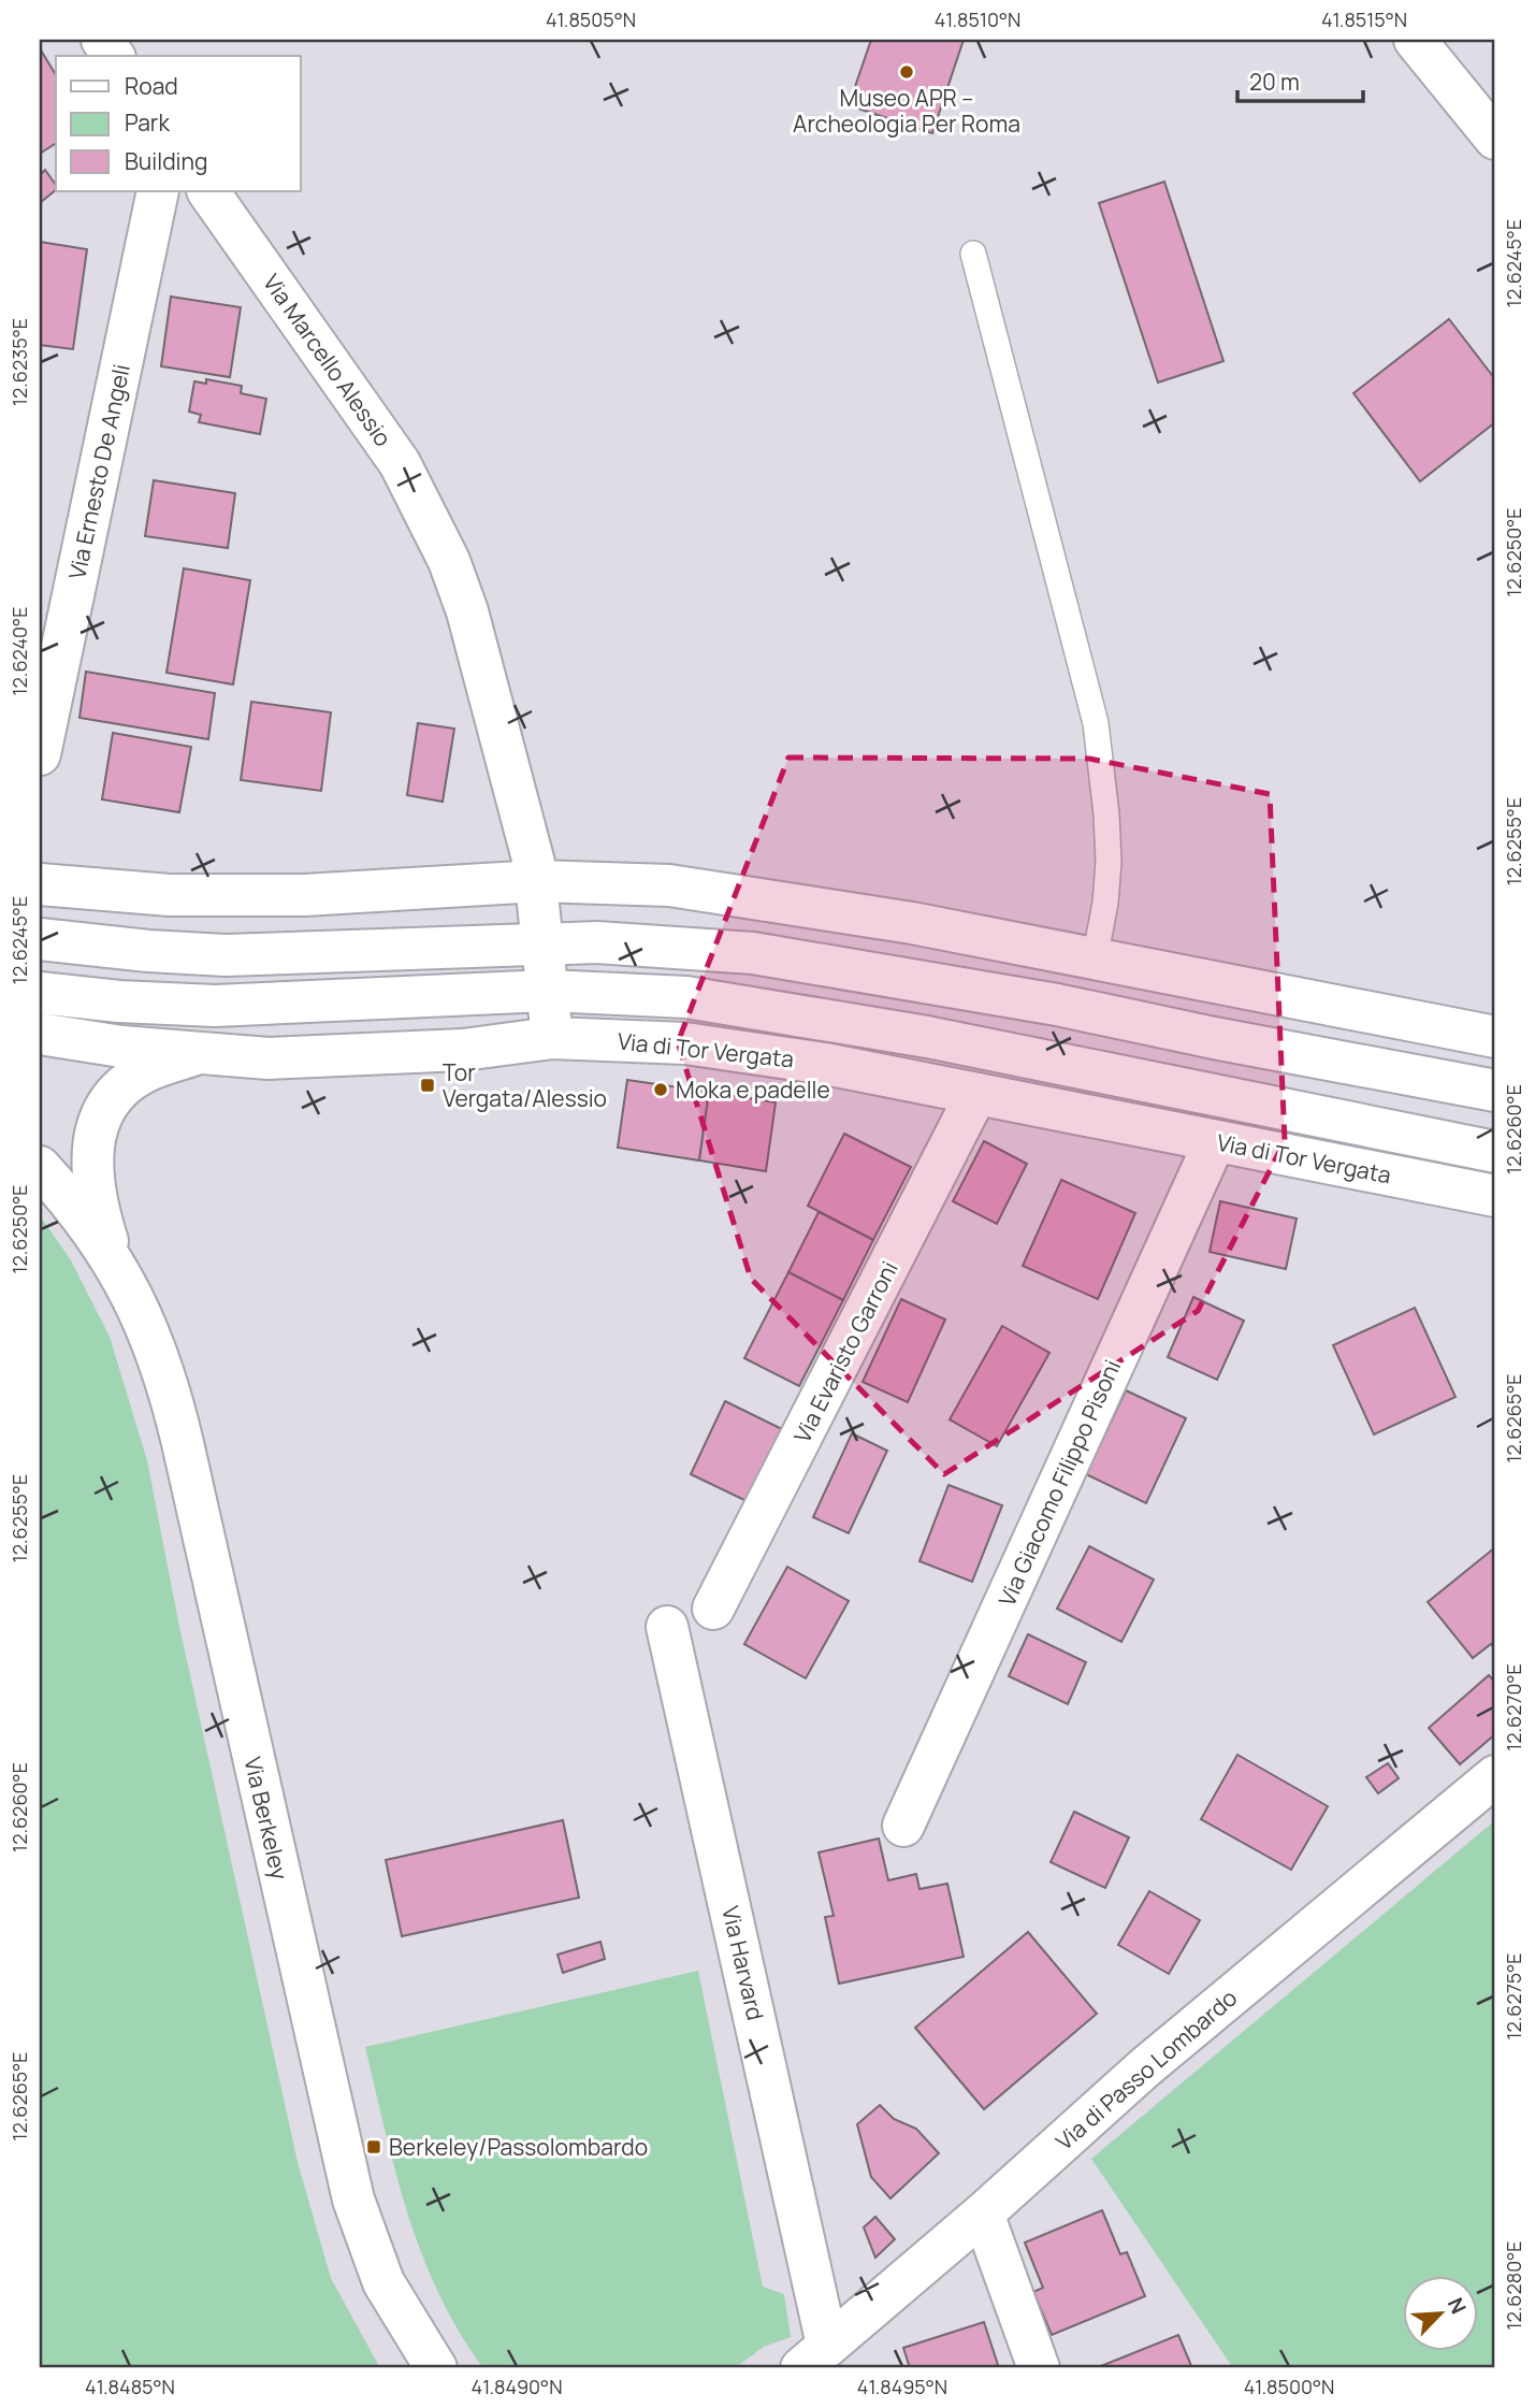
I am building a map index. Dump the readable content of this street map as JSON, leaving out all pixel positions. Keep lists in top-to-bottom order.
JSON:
{
  "streets": {
    "street": [
      "Via Marcello Alessio",
      "Via Ernesto De Angeli",
      "Via di Tor Vergata",
      "Via Evaristo Garroni",
      "Via Giacomo Filippo Pisoni",
      "Via Berkeley",
      "Via Harvard",
      "Via di Passo Lombardo"
    ]
  },
  "crossings": [
    ["Via Marcello Alessio", "Via di Tor Vergata"],
    ["Via di Tor Vergata", "Via Evaristo Garroni"],
    ["Via di Tor Vergata", "Via Giacomo Filippo Pisoni"],
    ["Via di Tor Vergata", "Via Berkeley"],
    ["Via Harvard", "Via di Passo Lombardo"]
  ],
  "places": {
    "other": ["Museo APR – Archeologia Per Roma", "Moka e padelle"],
    "transit": ["Tor Vergata/Alessio", "Berkeley/Passolombardo"]
  },
  "legend": ["Road", "Park", "Building"],
  "scale_bar": "20 m",
  "north": "top right",
  "coordinates": [
    "41.8505°N",
    "41.8510°N",
    "41.8515°N",
    "12.6245°E",
    "12.6235°E",
    "12.6250°E",
    "12.6240°E",
    "12.6255°E",
    "12.6260°E",
    "12.6265°E",
    "12.6270°E",
    "12.6275°E",
    "12.6280°E",
    "41.8485°N",
    "41.8490°N",
    "41.8495°N",
    "41.8500°N"
  ]
}
